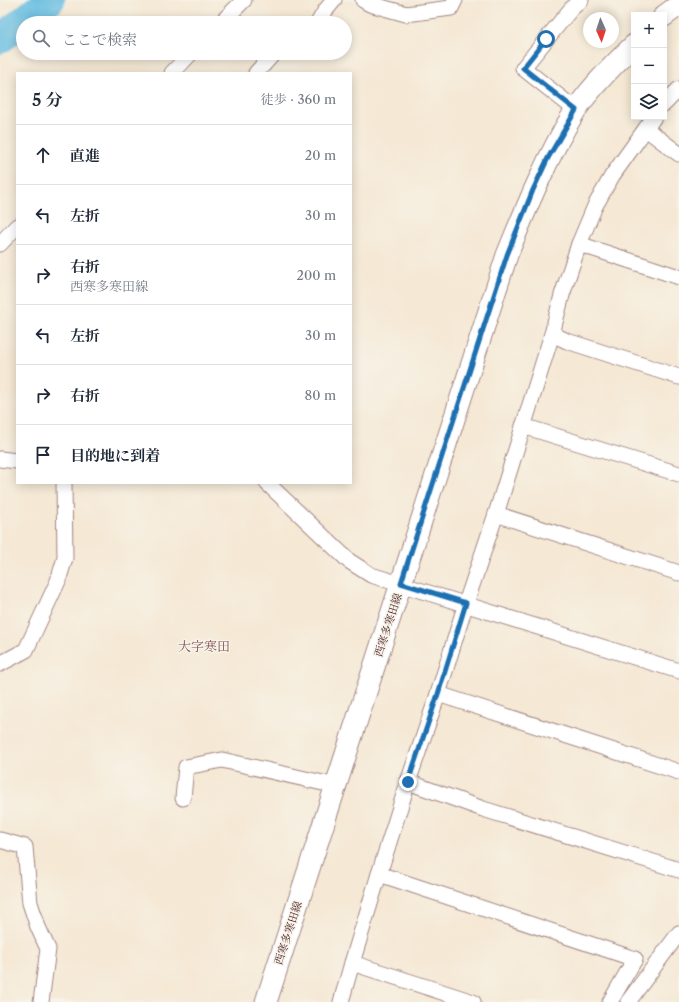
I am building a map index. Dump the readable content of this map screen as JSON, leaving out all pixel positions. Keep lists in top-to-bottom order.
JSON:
{
  "streets": {
    "main road": ["西寒多寒田線"]
  },
  "districts": ["大字寒田"],
  "north": "bottom",
  "page": {
    "map_buttons": ["+", "−"],
    "search": "ここで検索",
    "heading": ["5 分", "徒歩 · 360 m"],
    "list": [
      ["直進", "20 m"],
      ["左折", "30 m"],
      ["右折", "西寒多寒田線", "200 m"],
      ["左折", "30 m"],
      ["右折", "80 m"],
      "目的地に到着"
    ]
  }
}
